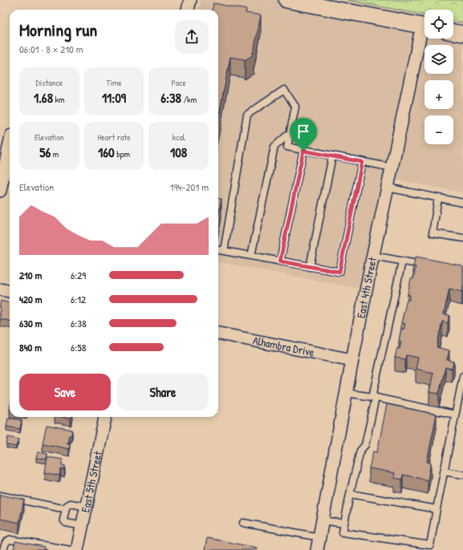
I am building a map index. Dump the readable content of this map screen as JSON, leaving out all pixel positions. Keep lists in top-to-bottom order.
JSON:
{
  "streets": {
    "street": ["East 4th Street", "Alhambra Drive", "East 5th Street"]
  },
  "crossings": [
    ["East 4th Street", "Alhambra Drive"]
  ],
  "page": {
    "map_buttons": ["+", "−"],
    "heading": ["Morning run", "06:01 · 8 × 210 m"],
    "stats": [
      ["Distance", "1.68 km"],
      ["Time", "11:09"],
      ["Pace", "6:38 /km"],
      ["Elevation", "56 m"],
      ["Heart rate", "160 bpm"],
      ["kcal", "108"]
    ],
    "chart": ["Elevation", "194–201 m"],
    "list": [
      {
        "name": "210 m",
        "note": "6:29"
      },
      {
        "name": "420 m",
        "note": "6:12"
      },
      {
        "name": "630 m",
        "note": "6:38"
      },
      {
        "name": "840 m",
        "note": "6:58"
      }
    ],
    "buttons": ["Save", "Share"]
  }
}
